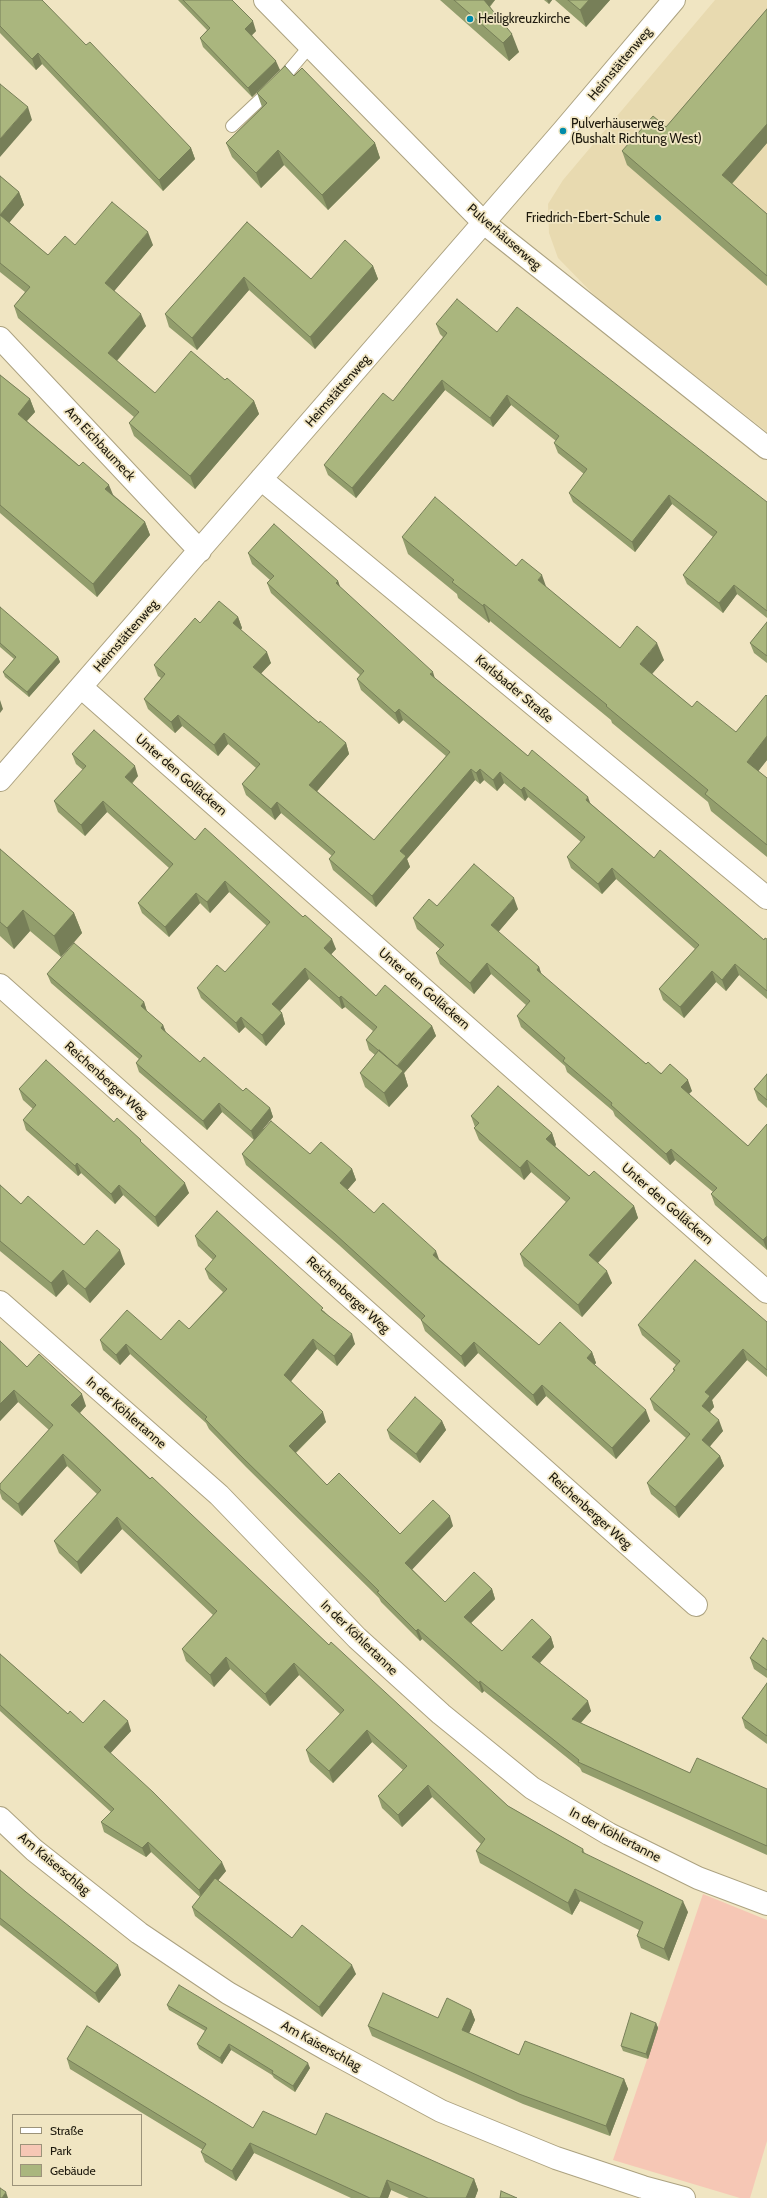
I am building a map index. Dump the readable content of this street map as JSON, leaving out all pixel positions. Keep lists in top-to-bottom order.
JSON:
{
  "streets": {
    "street": [
      "Heimstättenweg",
      "Pulverhäuserweg",
      "Am Eichbaumeck",
      "Karlsbader Straße",
      "Unter den Golläckern",
      "Reichenberger Weg",
      "In der Köhlertanne",
      "Am Kaiserschlag"
    ]
  },
  "crossings": [
    ["Heimstättenweg", "Pulverhäuserweg"],
    ["Heimstättenweg", "Am Eichbaumeck"],
    ["Heimstättenweg", "Karlsbader Straße"],
    ["Heimstättenweg", "Unter den Golläckern"]
  ],
  "places": ["Heiligkreuzkirche", "Pulverhäuserweg (Bushalt Richtung West)", "Friedrich-Ebert-Schule"],
  "legend": ["Straße", "Park", "Gebäude"]
}
